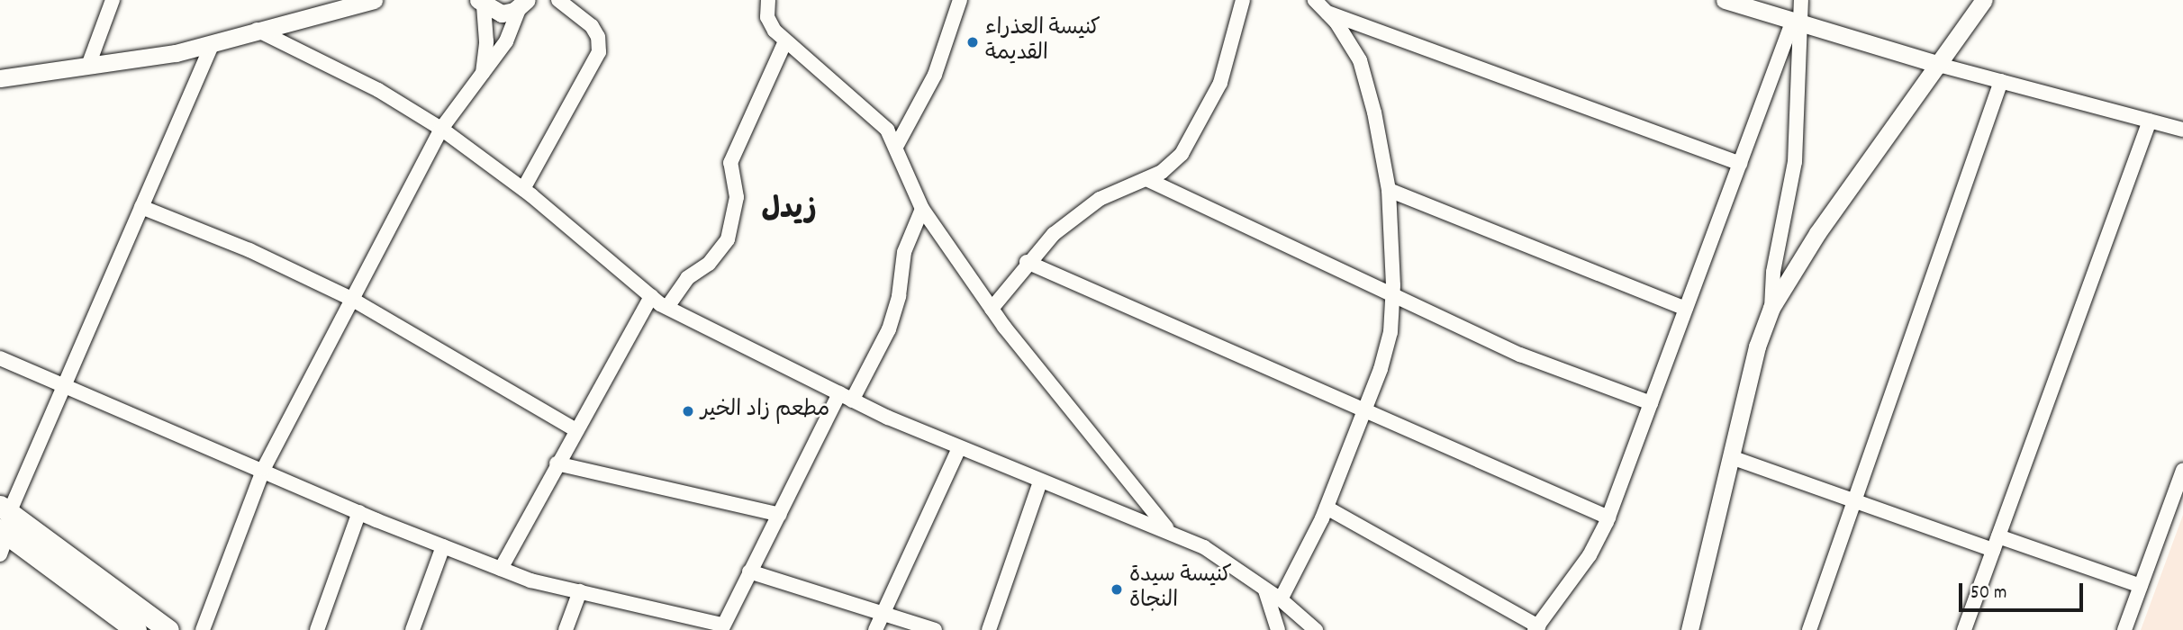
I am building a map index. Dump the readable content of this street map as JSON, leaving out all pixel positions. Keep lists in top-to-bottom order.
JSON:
{
  "districts": ["زيدل"],
  "places": ["كنيسة العذراء القديمة", "مطعم زاد الخير", "كنيسة سيدة النجاة"],
  "scale_bar": "50 m"
}
